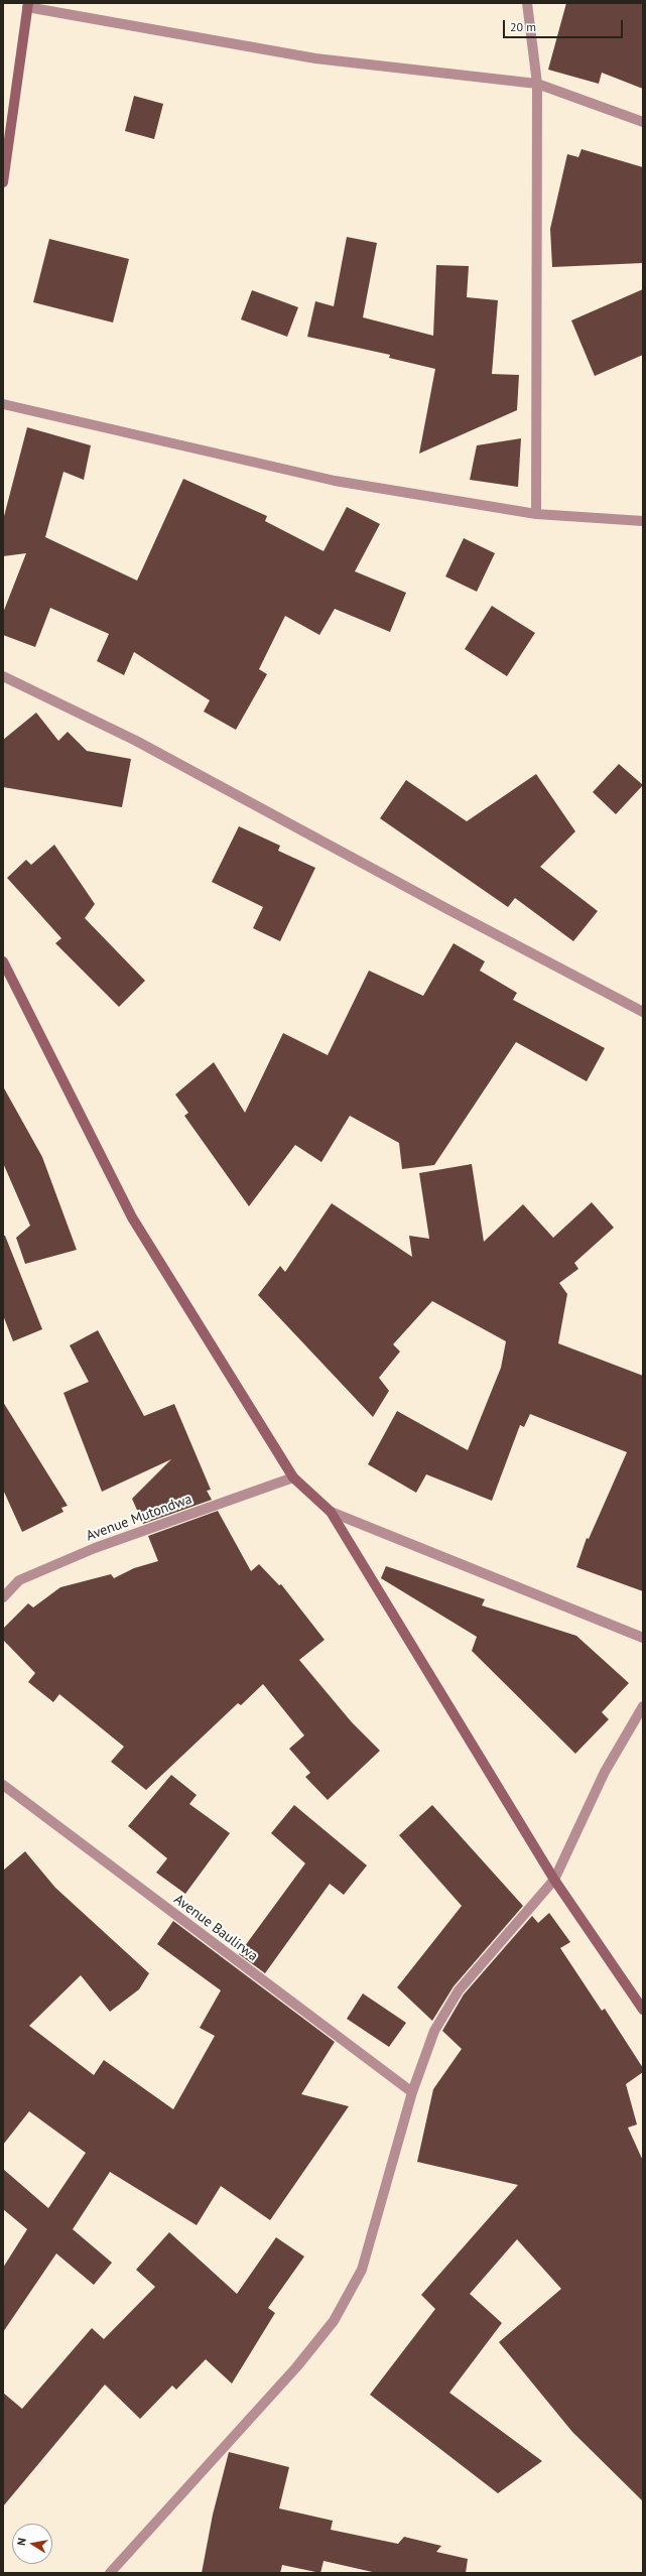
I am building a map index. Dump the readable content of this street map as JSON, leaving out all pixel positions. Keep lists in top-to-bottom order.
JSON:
{
  "streets": {
    "street": ["Avenue Mutondwa", "Avenue Baulirwa"]
  },
  "scale_bar": "20 m",
  "north": "left"
}
